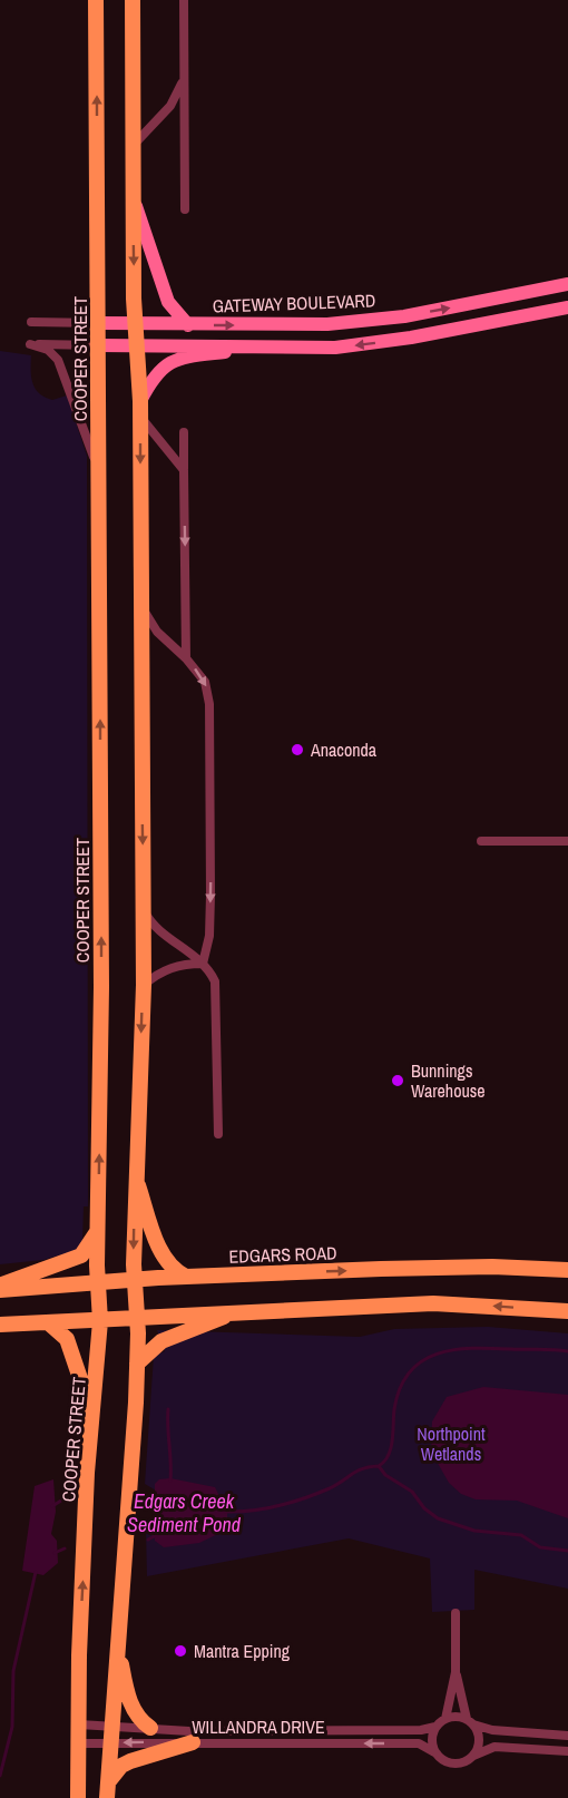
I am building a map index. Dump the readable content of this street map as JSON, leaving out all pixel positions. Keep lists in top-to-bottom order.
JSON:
{
  "streets": {
    "main road": ["COOPER STREET", "EDGARS ROAD"],
    "street": ["GATEWAY BOULEVARD", "WILLANDRA DRIVE"]
  },
  "crossings": [
    ["GATEWAY BOULEVARD", "COOPER STREET"],
    ["COOPER STREET", "EDGARS ROAD"],
    ["COOPER STREET", "WILLANDRA DRIVE"]
  ],
  "water": ["Edgars Creek Sediment Pond"],
  "parks": ["Northpoint Wetlands"],
  "places": ["Anaconda", "Bunnings Warehouse", "Mantra Epping"]
}
